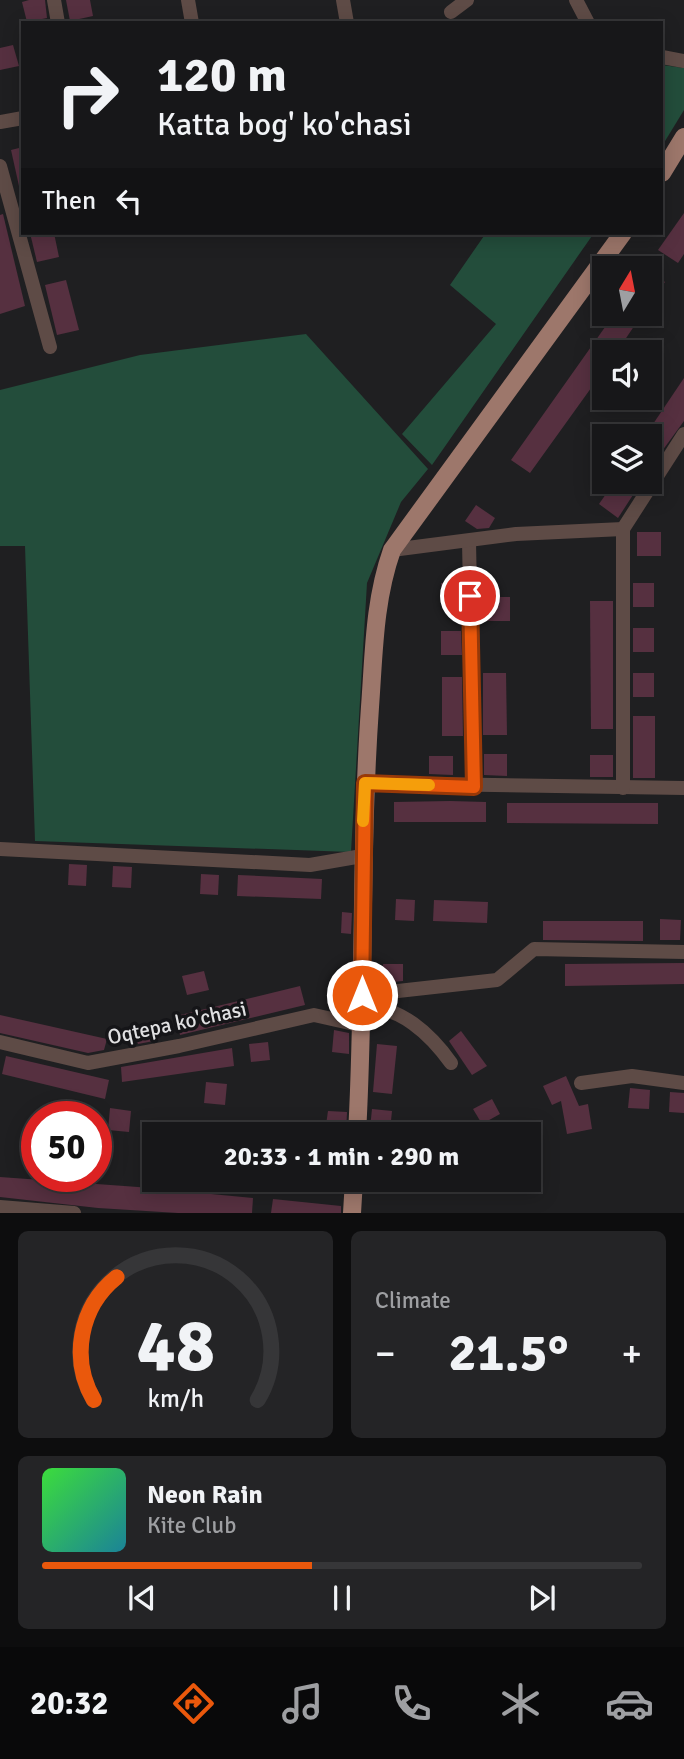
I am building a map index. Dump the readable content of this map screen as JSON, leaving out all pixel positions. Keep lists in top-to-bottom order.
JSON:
{
  "streets": {
    "street": ["Oqtepa ko'chasi"]
  },
  "north": "top",
  "page": {
    "turn": ["120 m", "Katta bog' ko'chasi"],
    "then": "Then",
    "limit": "50",
    "trip": "20:33 · 1 min · 290 m",
    "tile": "Climate",
    "heat": ["−", "21.5°", "+"],
    "song": ["Neon Rain", "Kite Club"],
    "tabs": "20:32",
    "gauge": ["48", "km/h"]
  }
}
